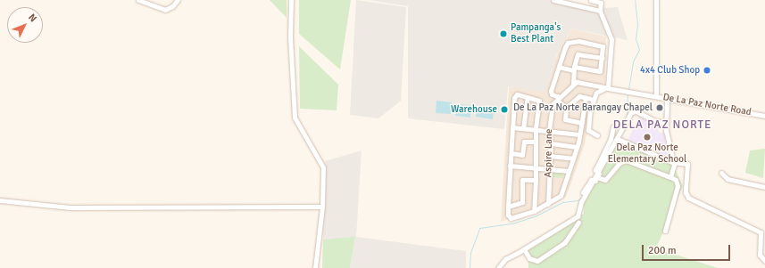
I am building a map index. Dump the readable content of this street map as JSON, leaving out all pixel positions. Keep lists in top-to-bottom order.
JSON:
{
  "streets": {
    "street": ["De La Paz Norte Road", "Aspire Lane"]
  },
  "districts": ["DELA PAZ NORTE"],
  "places": [
    "Pampanga's Best Plant",
    "4x4 Club Shop",
    "De La Paz Norte Barangay Chapel",
    "Warehouse",
    "Dela Paz Norte Elementary School"
  ],
  "scale_bar": "200 m",
  "north": "top right"
}
